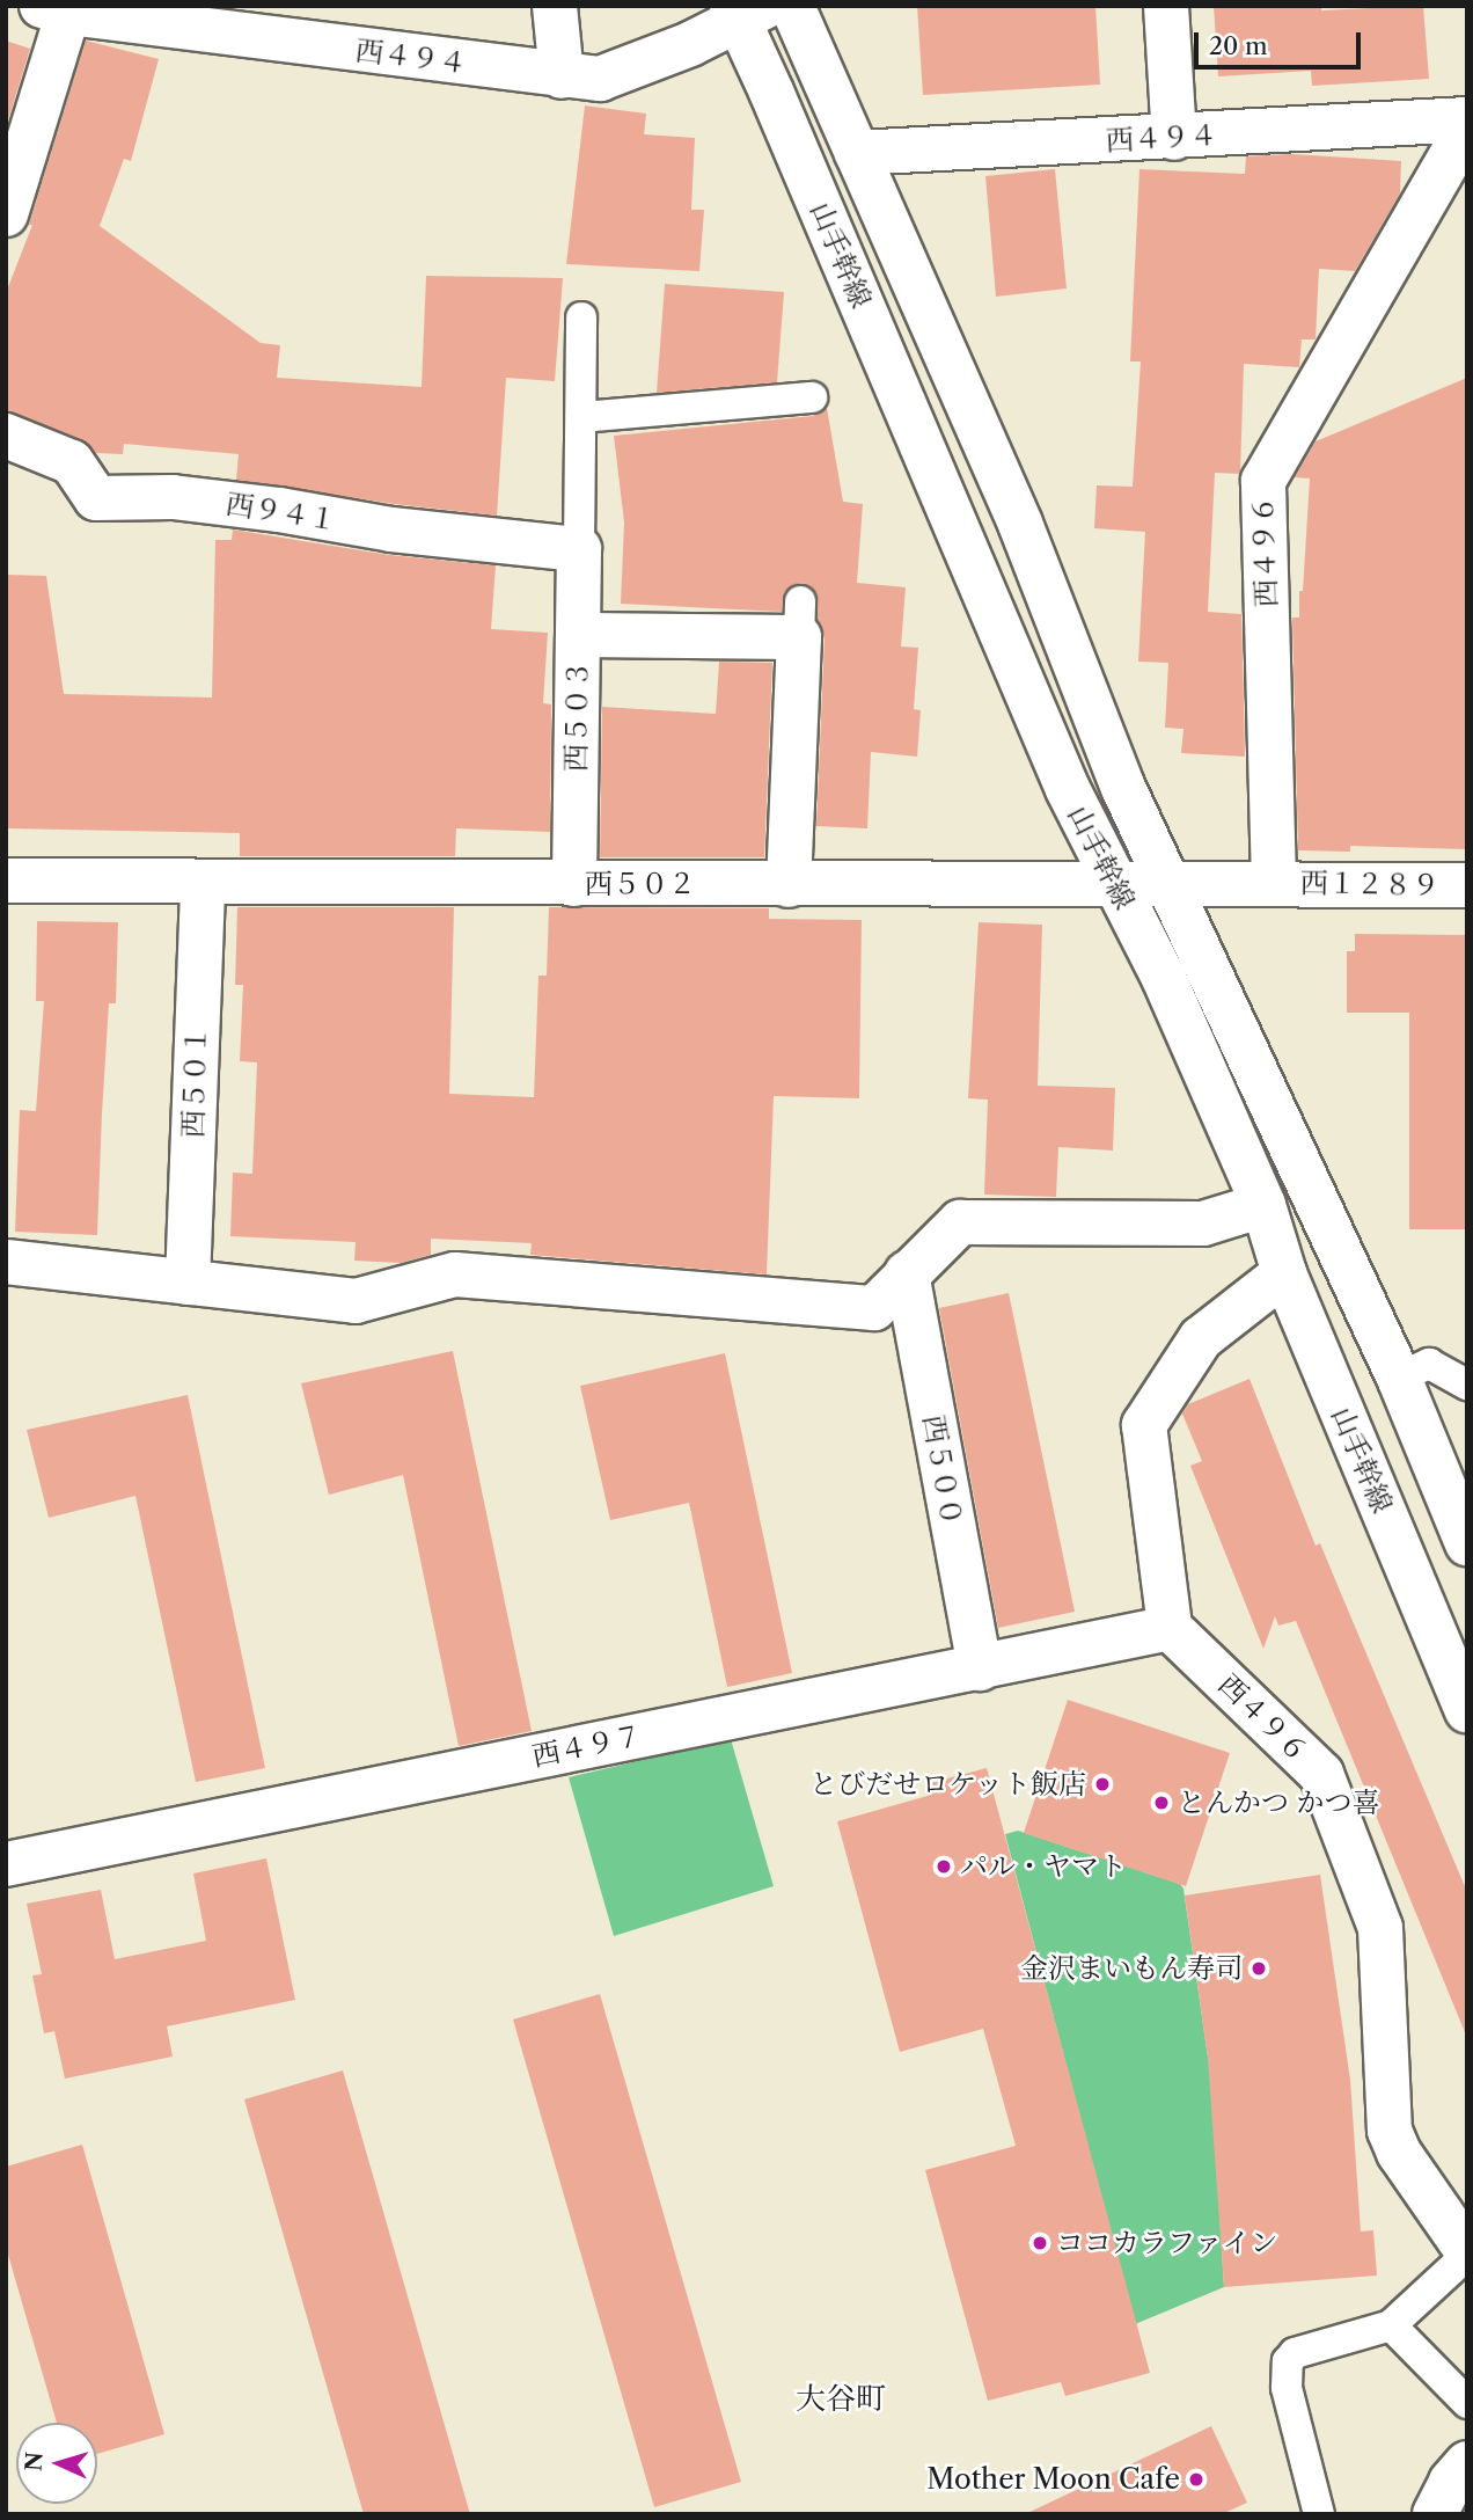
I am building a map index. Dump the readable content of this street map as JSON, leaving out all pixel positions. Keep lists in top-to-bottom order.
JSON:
{
  "streets": {
    "street": [
      "西４９４",
      "山手幹線",
      "西９４１",
      "西４９６",
      "西５０３",
      "西５０２",
      "西１２８９",
      "西５０１",
      "西５００",
      "西４９７"
    ]
  },
  "crossings": [
    ["西４９４", "山手幹線"],
    ["山手幹線", "西５０２"],
    ["西９４１", "西５０３"],
    ["西４９６", "西５０２"],
    ["西４９６", "西１２８９"],
    ["西４９６", "西４９７"],
    ["西５０３", "西５０２"],
    ["西５０２", "西１２８９"],
    ["西５０２", "西５０１"],
    ["西５００", "西４９７"]
  ],
  "districts": ["大谷町"],
  "places": [
    "とびだせロケット飯店",
    "とんかつ かつ喜",
    "パル・ヤマト",
    "金沢まいもん寿司",
    "ココカラファイン",
    "Mother Moon Cafe"
  ],
  "scale_bar": "20 m",
  "north": "left"
}
